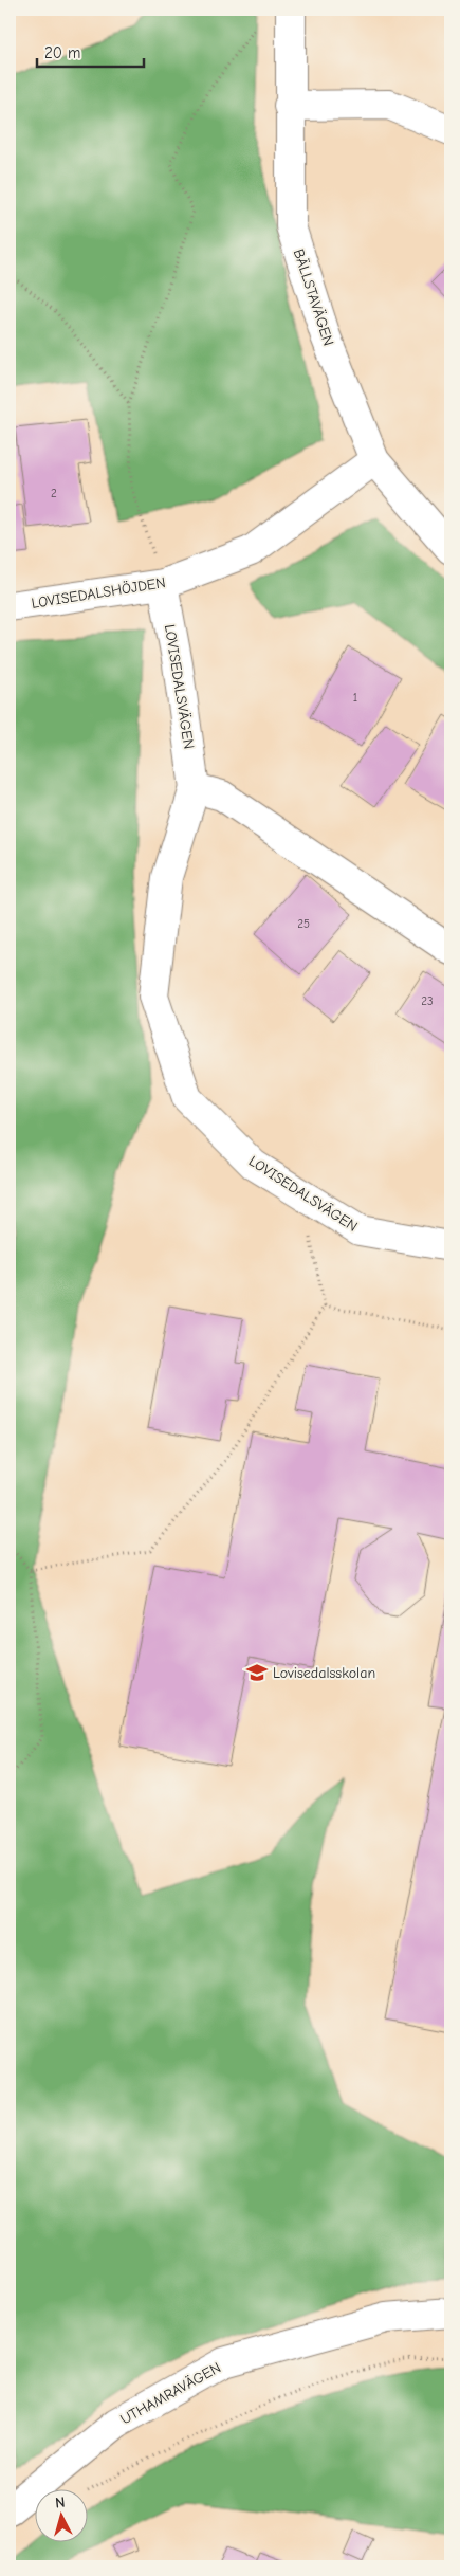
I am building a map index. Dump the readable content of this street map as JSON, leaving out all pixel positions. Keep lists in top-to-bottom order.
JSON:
{
  "streets": {
    "street": [
      "BÄLLSTAVÄGEN",
      "LOVISEDALSHÖJDEN",
      "LOVISEDALSVÄGEN",
      "UTHAMRAVÄGEN"
    ]
  },
  "crossings": [
    ["BÄLLSTAVÄGEN", "LOVISEDALSHÖJDEN"],
    ["LOVISEDALSHÖJDEN", "LOVISEDALSVÄGEN"]
  ],
  "places": {
    "school or university": ["Lovisedalsskolan"]
  },
  "house_numbers": [
    "2",
    "1",
    "25",
    "23"
  ],
  "scale_bar": "20 m",
  "north": "top"
}
